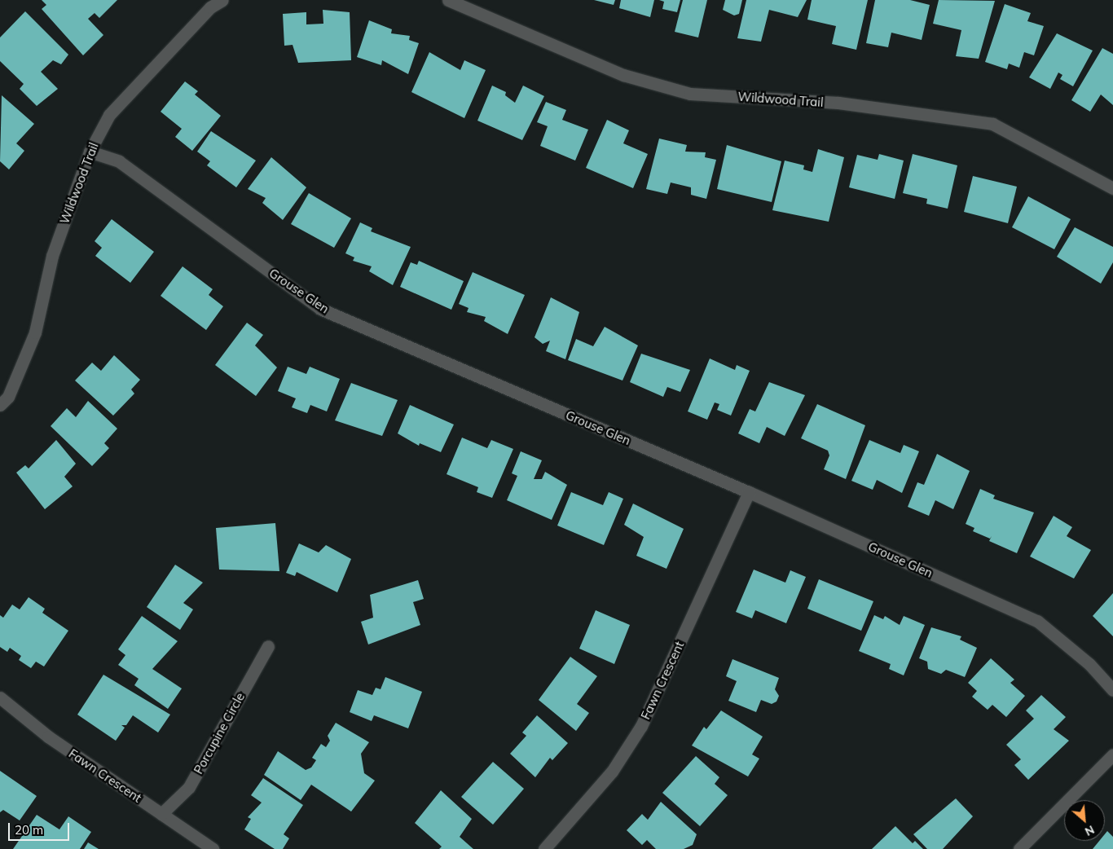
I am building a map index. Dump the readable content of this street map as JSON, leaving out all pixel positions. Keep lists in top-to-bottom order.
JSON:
{
  "streets": {
    "street": [
      "Wildwood Trail",
      "Grouse Glen",
      "Fawn Crescent",
      "Porcupine Circle"
    ]
  },
  "crossings": [
    ["Wildwood Trail", "Grouse Glen"],
    ["Grouse Glen", "Fawn Crescent"],
    ["Fawn Crescent", "Porcupine Circle"]
  ],
  "scale_bar": "20 m",
  "north": "bottom right"
}
